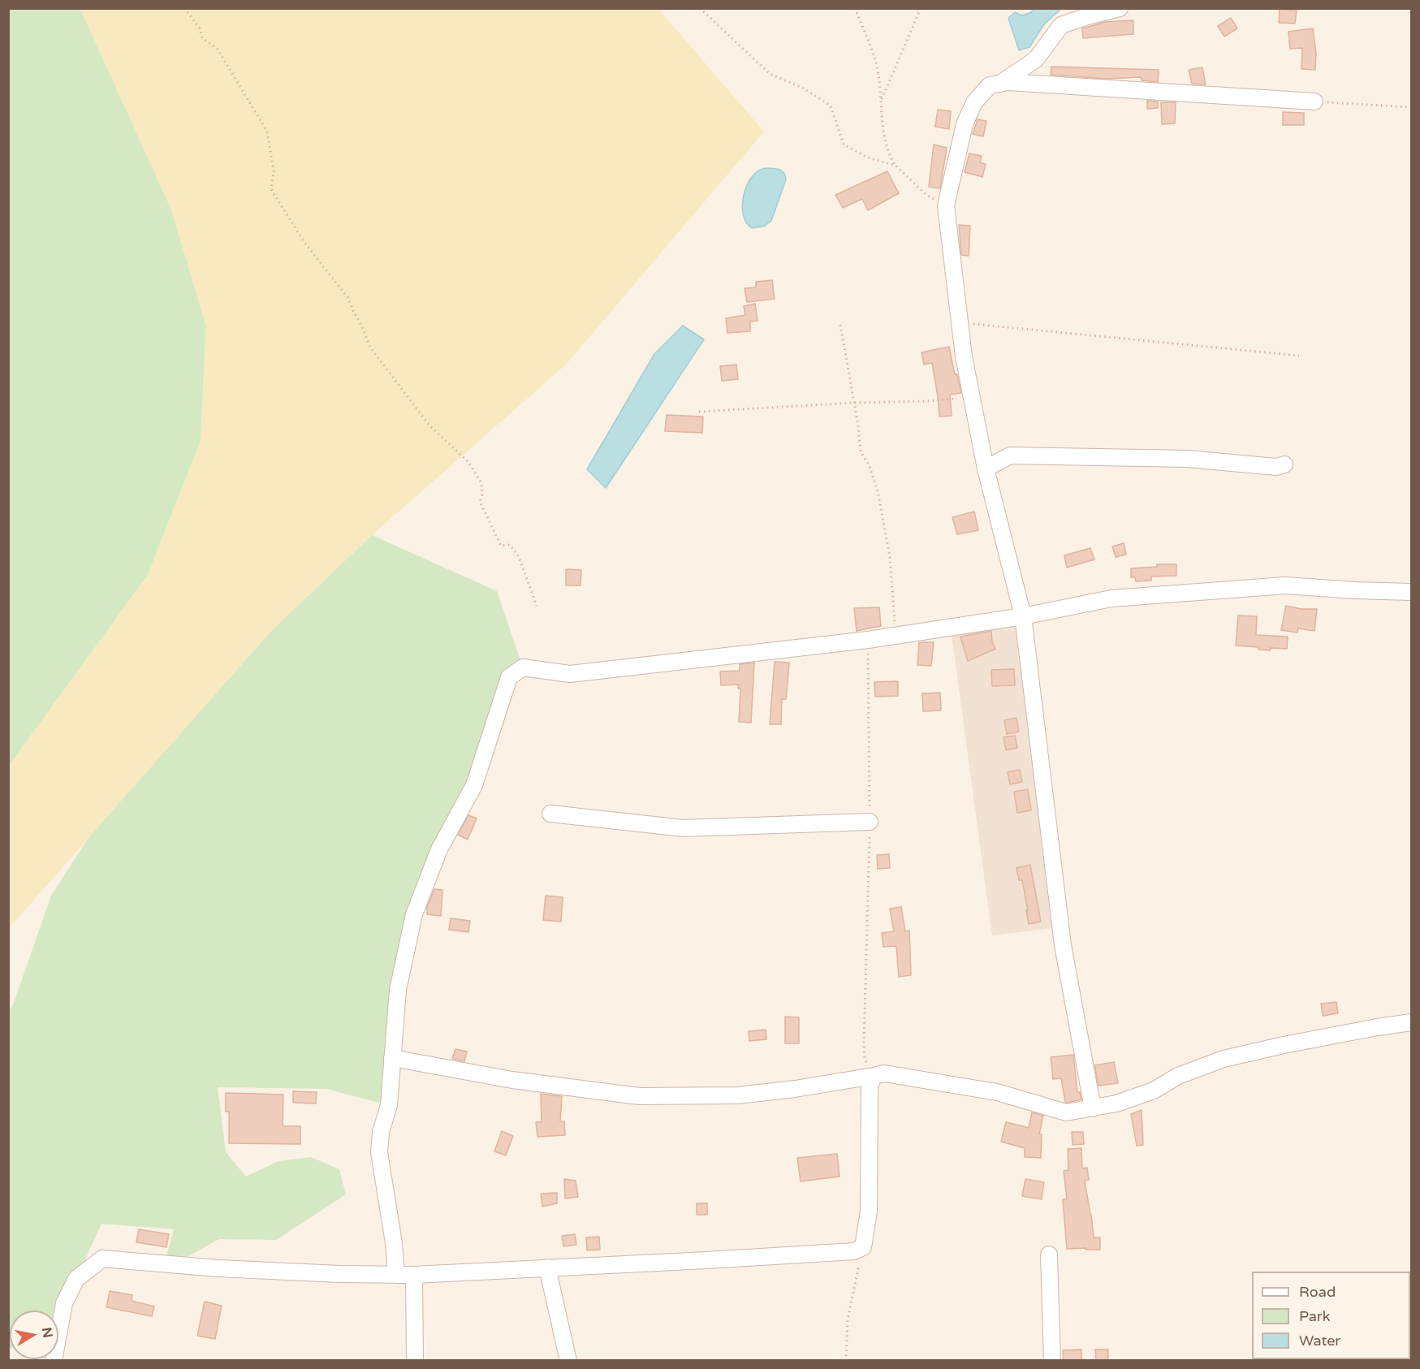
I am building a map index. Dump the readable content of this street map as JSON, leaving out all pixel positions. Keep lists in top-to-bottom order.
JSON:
{
  "legend": ["Road", "Park", "Water"],
  "north": "right"
}
